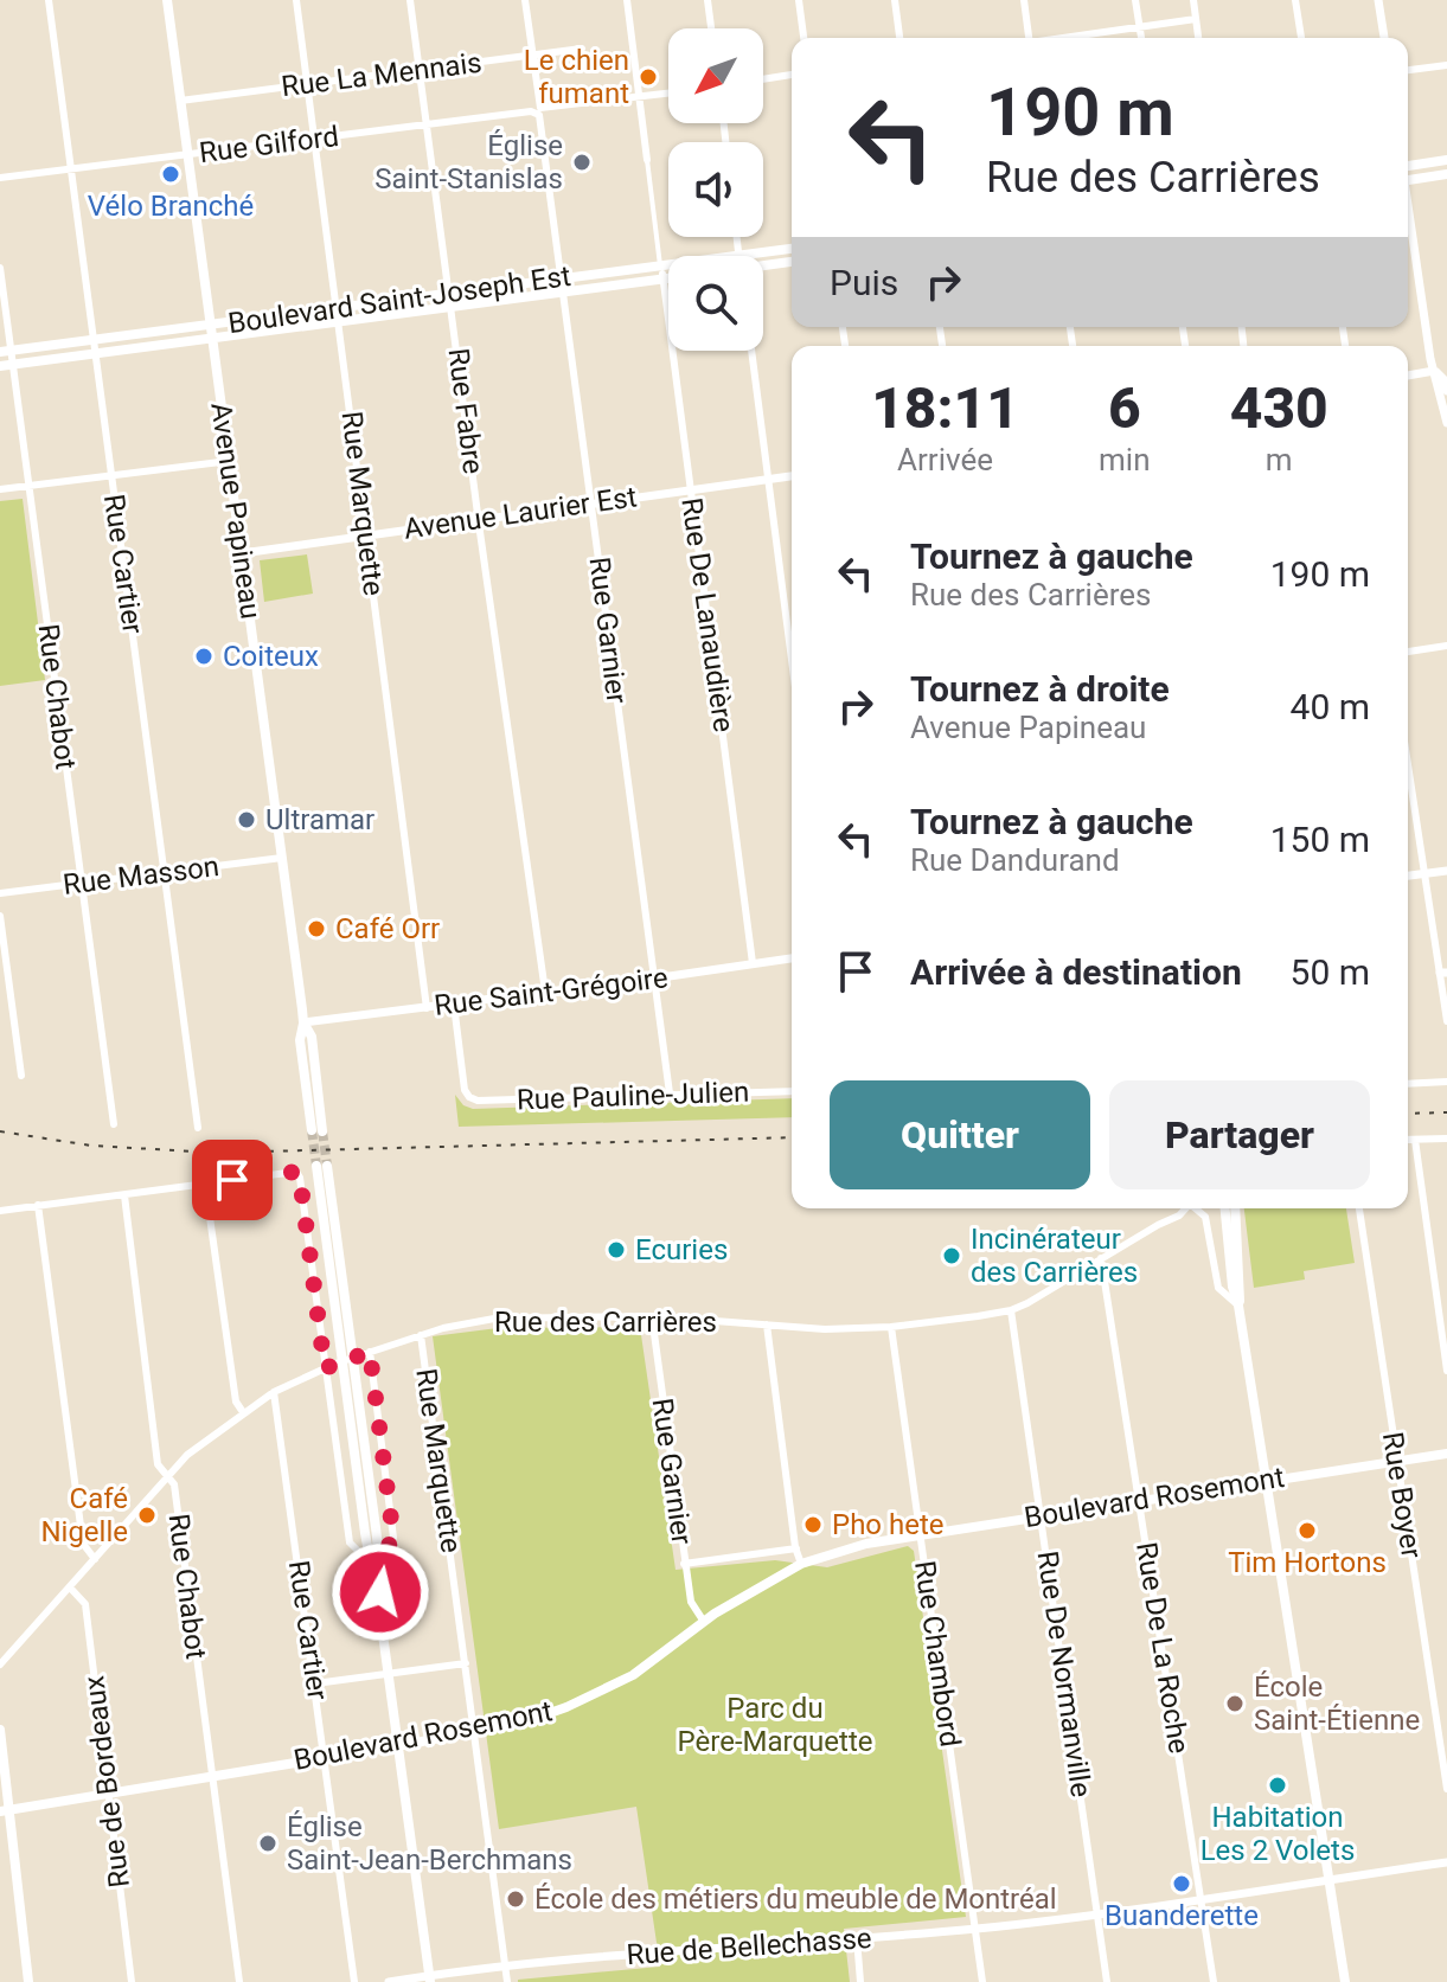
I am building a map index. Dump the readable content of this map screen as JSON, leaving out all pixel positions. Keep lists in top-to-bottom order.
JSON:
{
  "streets": {
    "main road": ["Boulevard Saint-Joseph Est", "Avenue Papineau", "Boulevard Rosemont"],
    "street": [
      "Rue La Mennais",
      "Rue Gilford",
      "Rue Fabre",
      "Rue Marquette",
      "Avenue Laurier Est",
      "Rue Cartier",
      "Rue De Lanaudière",
      "Rue Garnier",
      "Rue Chabot",
      "Rue Masson",
      "Rue Saint-Grégoire",
      "Rue Pauline-Julien",
      "Rue des Carrières",
      "Rue Boyer",
      "Rue De La Roche",
      "Rue Chambord",
      "Rue De Normanville",
      "Rue de Bordeaux",
      "Rue de Bellechasse"
    ]
  },
  "crossings": [
    ["Rue La Mennais", "Rue Fabre"],
    ["Rue La Mennais", "Rue Marquette"],
    ["Rue La Mennais", "Avenue Papineau"],
    ["Rue La Mennais", "Rue Garnier"],
    ["Rue Gilford", "Rue Fabre"],
    ["Rue Gilford", "Rue Marquette"],
    ["Rue Gilford", "Avenue Papineau"],
    ["Rue Gilford", "Rue Cartier"],
    ["Rue Gilford", "Rue Garnier"],
    ["Boulevard Saint-Joseph Est", "Rue Fabre"],
    ["Boulevard Saint-Joseph Est", "Rue Marquette"],
    ["Boulevard Saint-Joseph Est", "Avenue Papineau"],
    ["Boulevard Saint-Joseph Est", "Rue Cartier"],
    ["Boulevard Saint-Joseph Est", "Rue De Lanaudière"],
    ["Boulevard Saint-Joseph Est", "Rue Garnier"],
    ["Boulevard Saint-Joseph Est", "Rue Chabot"],
    ["Rue Fabre", "Avenue Laurier Est"],
    ["Rue Fabre", "Rue Saint-Grégoire"],
    ["Rue Marquette", "Avenue Laurier Est"],
    ["Rue Marquette", "Rue Saint-Grégoire"],
    ["Rue Marquette", "Rue des Carrières"],
    ["Rue Marquette", "Boulevard Rosemont"],
    ["Rue Marquette", "Rue de Bellechasse"],
    ["Avenue Papineau", "Avenue Laurier Est"],
    ["Avenue Papineau", "Rue Masson"],
    ["Avenue Papineau", "Rue Saint-Grégoire"],
    ["Avenue Laurier Est", "Rue De Lanaudière"],
    ["Avenue Laurier Est", "Rue Garnier"],
    ["Rue Cartier", "Rue Masson"],
    ["Rue Cartier", "Rue des Carrières"],
    ["Rue Cartier", "Boulevard Rosemont"],
    ["Rue De Lanaudière", "Rue Saint-Grégoire"],
    ["Rue Garnier", "Rue Saint-Grégoire"],
    ["Rue Garnier", "Rue Pauline-Julien"],
    ["Rue Garnier", "Rue des Carrières"],
    ["Rue Garnier", "Boulevard Rosemont"],
    ["Rue Chabot", "Rue Masson"],
    ["Rue Chabot", "Rue des Carrières"],
    ["Rue Chabot", "Boulevard Rosemont"],
    ["Rue Saint-Grégoire", "Rue Pauline-Julien"],
    ["Rue des Carrières", "Rue De La Roche"],
    ["Rue des Carrières", "Rue Chambord"],
    ["Rue des Carrières", "Rue De Normanville"],
    ["Rue des Carrières", "Rue de Bordeaux"],
    ["Rue Boyer", "Boulevard Rosemont"],
    ["Boulevard Rosemont", "Rue De La Roche"],
    ["Boulevard Rosemont", "Rue Chambord"],
    ["Boulevard Rosemont", "Rue De Normanville"],
    ["Boulevard Rosemont", "Rue de Bordeaux"],
    ["Rue De La Roche", "Rue de Bellechasse"],
    ["Rue Chambord", "Rue de Bellechasse"],
    ["Rue De Normanville", "Rue de Bellechasse"]
  ],
  "parks": ["Parc du Père-Marquette"],
  "places": [
    "Le chien fumant",
    "Église Saint-Stanislas",
    "Vélo Branché",
    "Coiteux",
    "Ultramar",
    "Café Orr",
    "Ecuries",
    "Incinérateur des Carrières",
    "Café Nigelle",
    "Pho hete",
    "Tim Hortons",
    "École Saint-Étienne",
    "Habitation Les 2 Volets",
    "Église Saint-Jean-Berchmans",
    "Buanderette",
    "École des métiers du meuble de Montréal"
  ],
  "north": "bottom left",
  "page": {
    "turn": ["190 m", "Rue des Carrières"],
    "then": "Puis",
    "eta": [
      "18:11",
      "Arrivée",
      "6",
      "min",
      "430",
      "m"
    ],
    "list": [
      {
        "name": "Tournez à gauche",
        "note": "Rue des Carrières",
        "value": "190 m"
      },
      {
        "name": "Tournez à droite",
        "note": "Avenue Papineau",
        "value": "40 m"
      },
      {
        "name": "Tournez à gauche",
        "note": "Rue Dandurand",
        "value": "150 m"
      },
      {
        "name": "Arrivée à destination",
        "value": "50 m"
      }
    ],
    "buttons": ["Quitter", "Partager"]
  }
}
